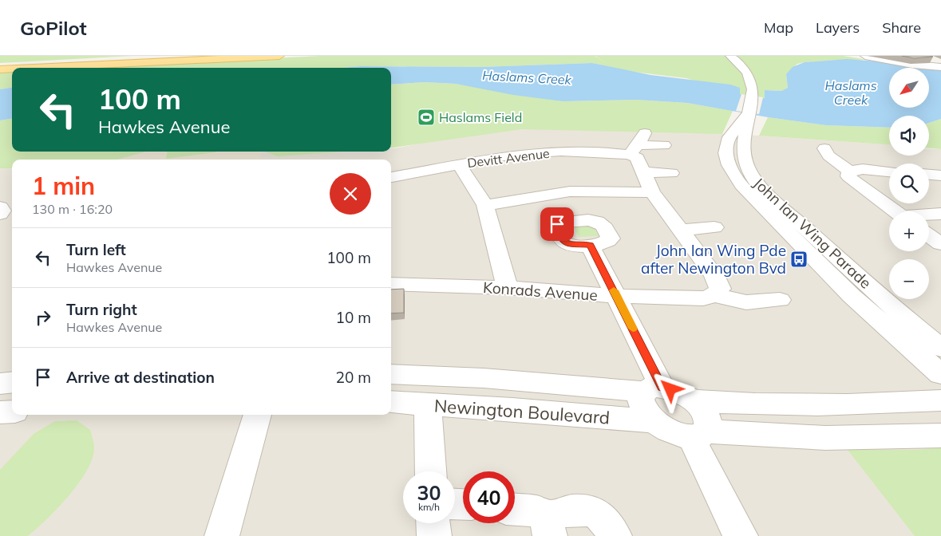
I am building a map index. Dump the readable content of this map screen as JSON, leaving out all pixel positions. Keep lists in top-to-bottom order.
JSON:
{
  "streets": {
    "street": [
      "Devitt Avenue",
      "John Ian Wing Parade",
      "Konrads Avenue",
      "Newington Boulevard"
    ]
  },
  "water": ["Haslams Creek"],
  "places": {
    "sports": ["Haslams Field"],
    "bus stop": ["John Ian Wing Pde after Newington Bvd"]
  },
  "north": "bottom left",
  "page": {
    "header": "GoPilot",
    "nav": ["Map", "Layers", "Share"],
    "map_buttons": ["+", "−"],
    "turn": ["100 m", "Hawkes Avenue"],
    "heading": ["1 min", "130 m · 16:20"],
    "list": [
      {
        "name": "Turn left",
        "note": "Hawkes Avenue",
        "value": "100 m"
      },
      {
        "name": "Turn right",
        "note": "Hawkes Avenue",
        "value": "10 m"
      },
      {
        "name": "Arrive at destination",
        "value": "20 m"
      }
    ],
    "speed": "30 km/h",
    "limit": "40"
  }
}
